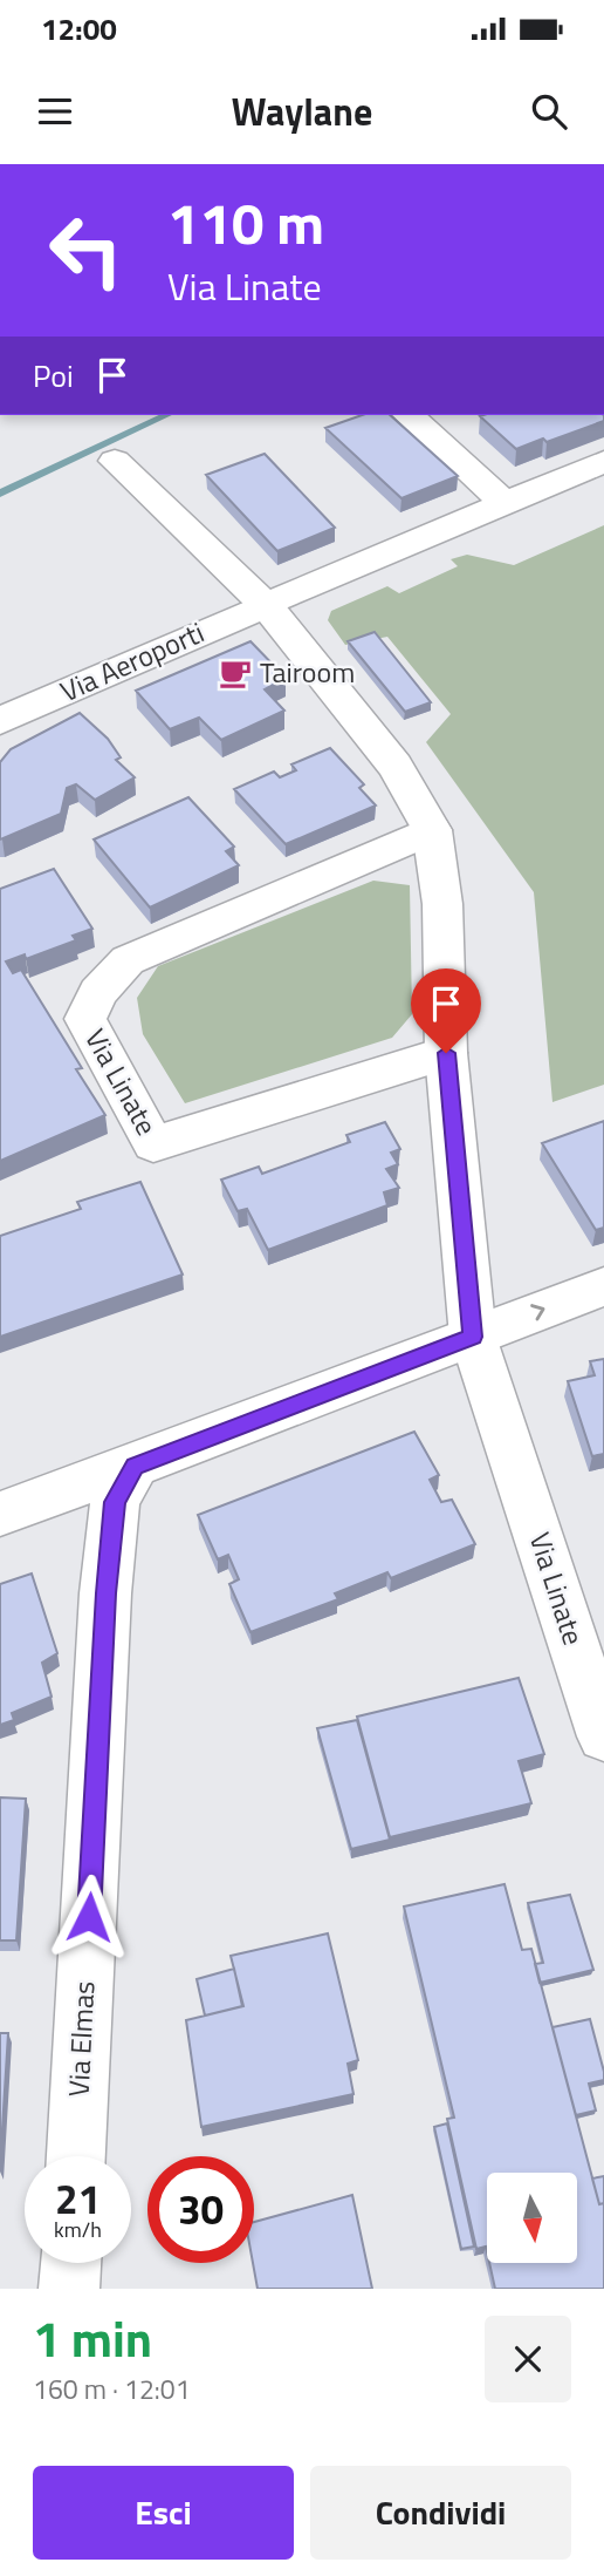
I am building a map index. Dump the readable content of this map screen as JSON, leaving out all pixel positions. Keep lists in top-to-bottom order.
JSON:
{
  "streets": {
    "street": ["Via Aeroporti", "Via Linate", "Via Elmas"]
  },
  "crossings": [
    ["Via Aeroporti", "Via Linate"]
  ],
  "places": {
    "cafe": ["Tairoom"]
  },
  "north": "bottom",
  "page": {
    "status": "12:00",
    "header": "Waylane",
    "turn": ["110 m", "Via Linate"],
    "then": "Poi",
    "speed": "21 km/h",
    "limit": "30",
    "heading": ["1 min", "160 m · 12:01"],
    "buttons": ["Esci", "Condividi"]
  }
}
